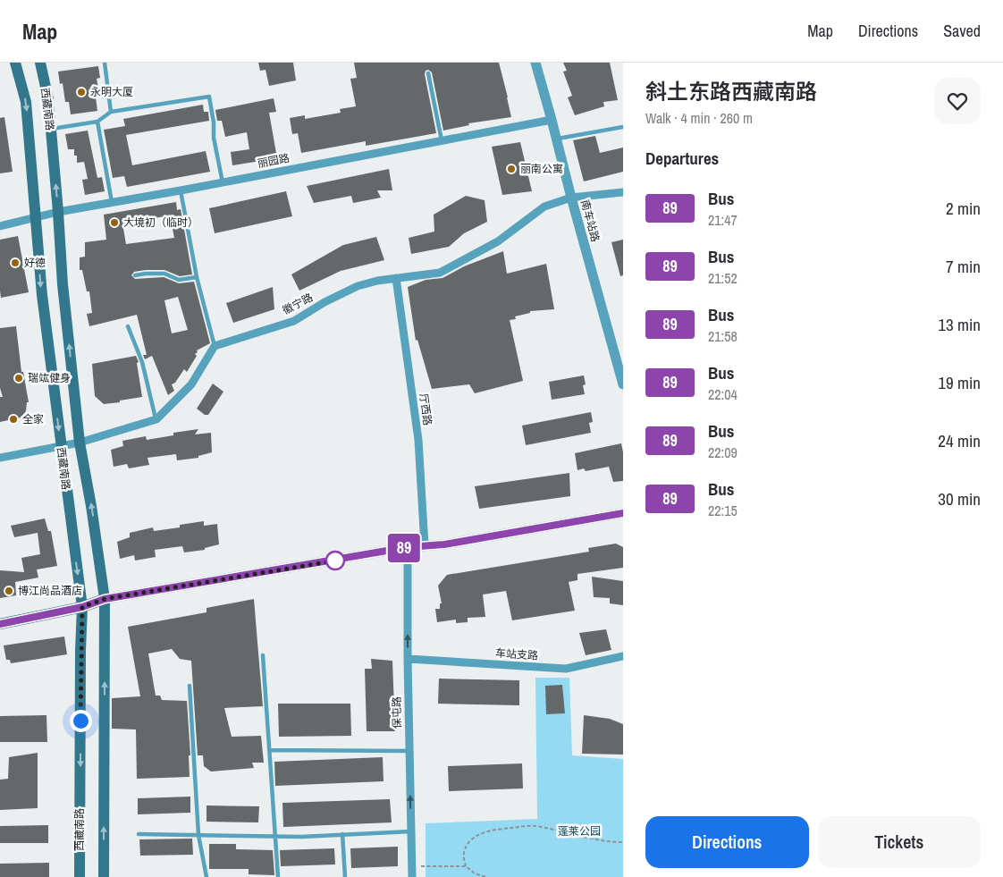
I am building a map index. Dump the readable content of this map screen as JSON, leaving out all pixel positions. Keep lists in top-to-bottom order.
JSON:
{
  "streets": {
    "main road": ["西藏南路"],
    "street": [
      "丽园路",
      "南车站路",
      "徽宁路",
      "厅西路",
      "车站支路",
      "保屯路"
    ]
  },
  "crossings": [
    ["西藏南路", "丽园路"],
    ["丽园路", "南车站路"],
    ["南车站路", "徽宁路"],
    ["徽宁路", "厅西路"],
    ["车站支路", "保屯路"]
  ],
  "one_way": ["保屯路"],
  "parks": ["蓬莱公园"],
  "places": [
    "永明大厦",
    "丽南公寓",
    "大境初（临时）",
    "好德",
    "瑞竑健身",
    "全家",
    "博江尚品酒店"
  ],
  "lines": ["bus line 89"],
  "page": {
    "header": "Map",
    "nav": ["Map", "Directions", "Saved"],
    "on_map": "89",
    "heading": [
      ["斜土东路西藏南路", "Walk · 4 min · 260 m"],
      "Departures"
    ],
    "list": [
      {
        "mark": "89",
        "name": "Bus",
        "note": "21:47",
        "value": "2 min"
      },
      {
        "mark": "89",
        "name": "Bus",
        "note": "21:52",
        "value": "7 min"
      },
      {
        "mark": "89",
        "name": "Bus",
        "note": "21:58",
        "value": "13 min"
      },
      {
        "mark": "89",
        "name": "Bus",
        "note": "22:04",
        "value": "19 min"
      },
      {
        "mark": "89",
        "name": "Bus",
        "note": "22:09",
        "value": "24 min"
      },
      {
        "mark": "89",
        "name": "Bus",
        "note": "22:15",
        "value": "30 min"
      }
    ],
    "buttons": ["Directions", "Tickets"]
  }
}
